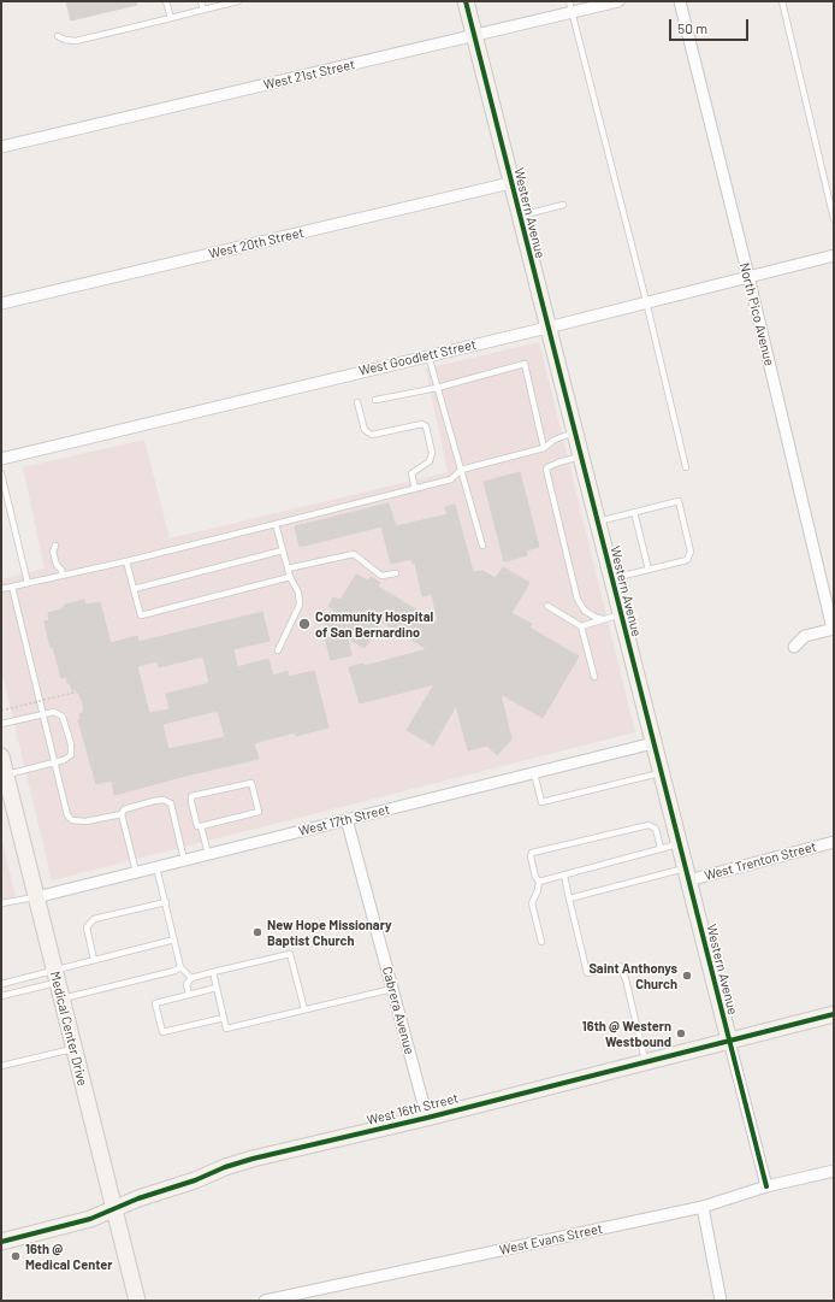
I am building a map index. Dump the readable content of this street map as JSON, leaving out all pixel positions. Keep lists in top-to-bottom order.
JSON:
{
  "streets": {
    "street": [
      "West 21st Street",
      "Western Avenue",
      "West 20th Street",
      "North Pico Avenue",
      "West Goodlett Street",
      "West 17th Street",
      "West Trenton Street",
      "Cabrera Avenue",
      "Medical Center Drive",
      "West 16th Street",
      "West Evans Street"
    ]
  },
  "crossings": [
    ["West 21st Street", "Western Avenue"],
    ["Western Avenue", "West 20th Street"],
    ["Western Avenue", "West Goodlett Street"],
    ["Western Avenue", "West 17th Street"],
    ["Western Avenue", "West Trenton Street"],
    ["Western Avenue", "West 16th Street"],
    ["Western Avenue", "West Evans Street"],
    ["North Pico Avenue", "West Goodlett Street"],
    ["West 17th Street", "Cabrera Avenue"],
    ["West 17th Street", "Medical Center Drive"],
    ["Cabrera Avenue", "West 16th Street"],
    ["Medical Center Drive", "West 16th Street"]
  ],
  "places": [
    "Community Hospital of San Bernardino",
    "New Hope Missionary Baptist Church",
    "Saint Anthonys Church",
    "16th @ Western Westbound",
    "16th @ Medical Center"
  ],
  "scale_bar": "50 m"
}
